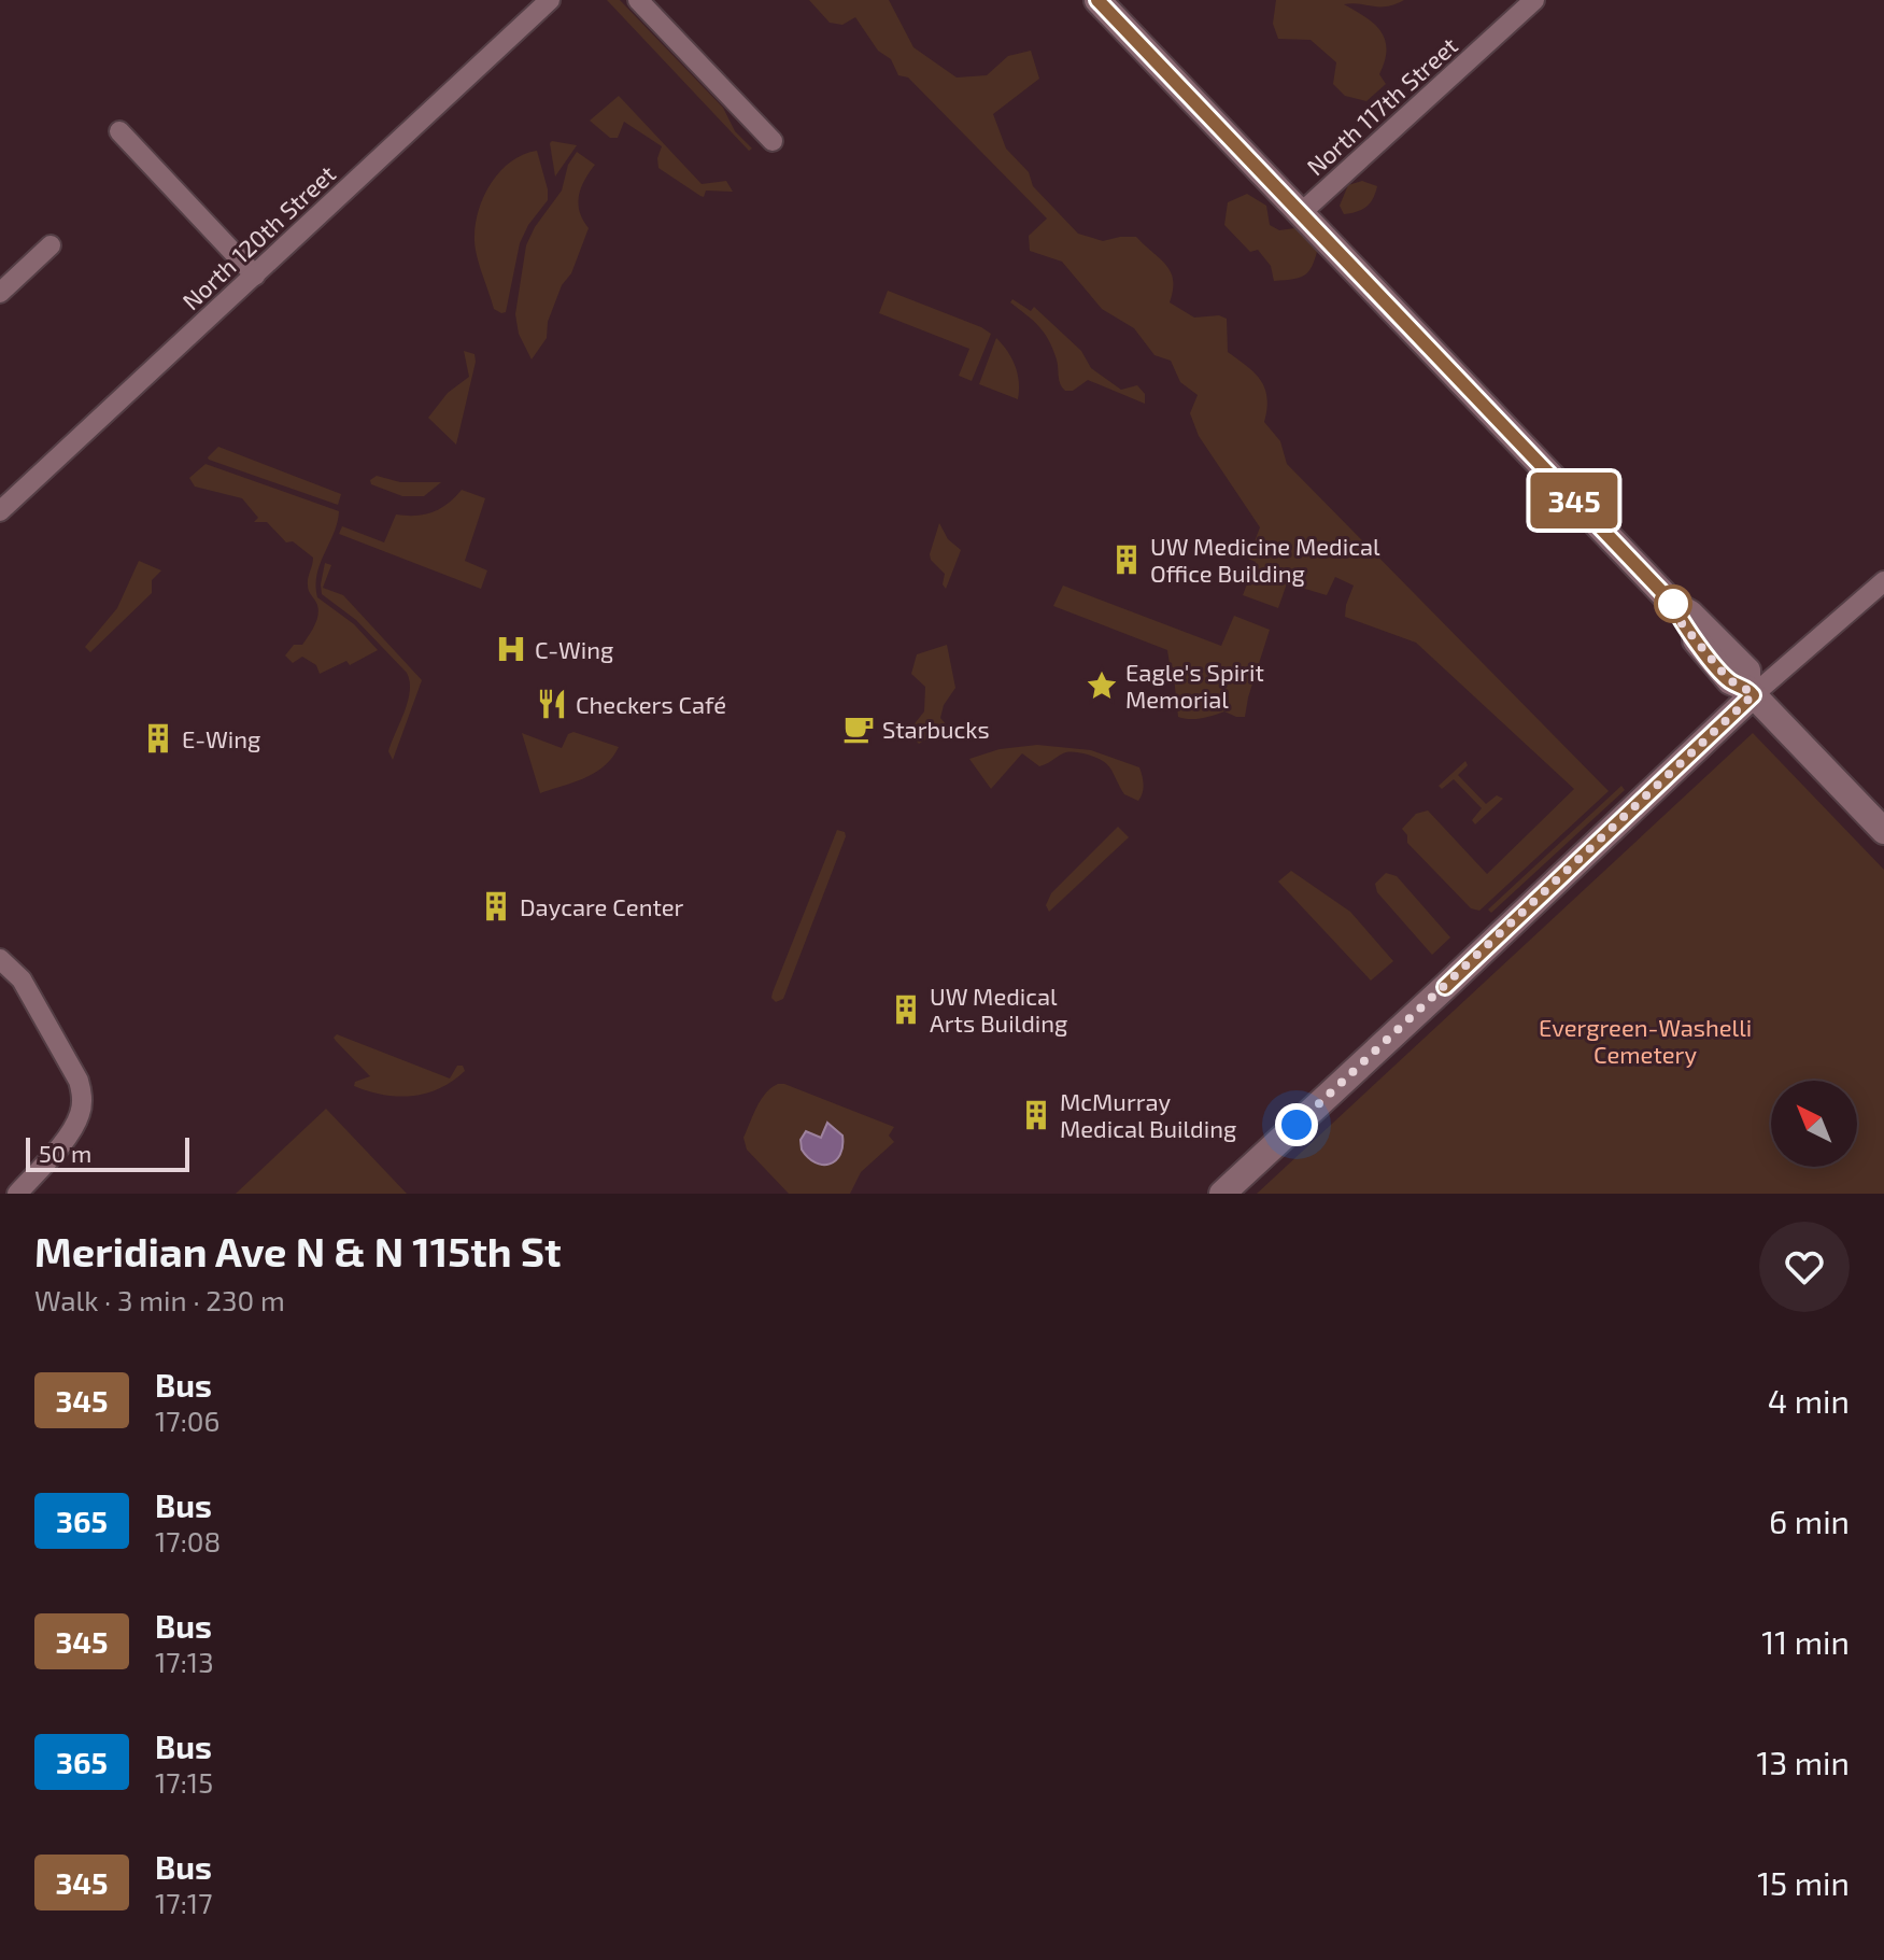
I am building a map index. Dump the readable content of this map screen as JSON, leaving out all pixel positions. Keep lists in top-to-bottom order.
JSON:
{
  "streets": {
    "street": ["North 117th Street", "North 120th Street"]
  },
  "parks": ["Evergreen-Washelli Cemetery"],
  "places": {
    "building": [
      "UW Medicine Medical Office Building",
      "E-Wing",
      "Daycare Center",
      "UW Medical Arts Building",
      "McMurray Medical Building"
    ],
    "hospital": ["C-Wing"],
    "place": ["Eagle's Spirit Memorial"],
    "restaurant": ["Checkers Café"],
    "cafe": ["Starbucks"]
  },
  "lines": ["bus line 345"],
  "scale_bar": "50 m",
  "north": "top left",
  "page": {
    "on_map": "345",
    "scale": "50 m",
    "heading": ["Meridian Ave N & N 115th St", "Walk · 3 min · 230 m"],
    "list": [
      {
        "mark": "345",
        "name": "Bus",
        "note": "17:06",
        "value": "4 min"
      },
      {
        "mark": "365",
        "name": "Bus",
        "note": "17:08",
        "value": "6 min"
      },
      {
        "mark": "345",
        "name": "Bus",
        "note": "17:13",
        "value": "11 min"
      },
      {
        "mark": "365",
        "name": "Bus",
        "note": "17:15",
        "value": "13 min"
      },
      {
        "mark": "345",
        "name": "Bus",
        "note": "17:17",
        "value": "15 min"
      }
    ]
  }
}
